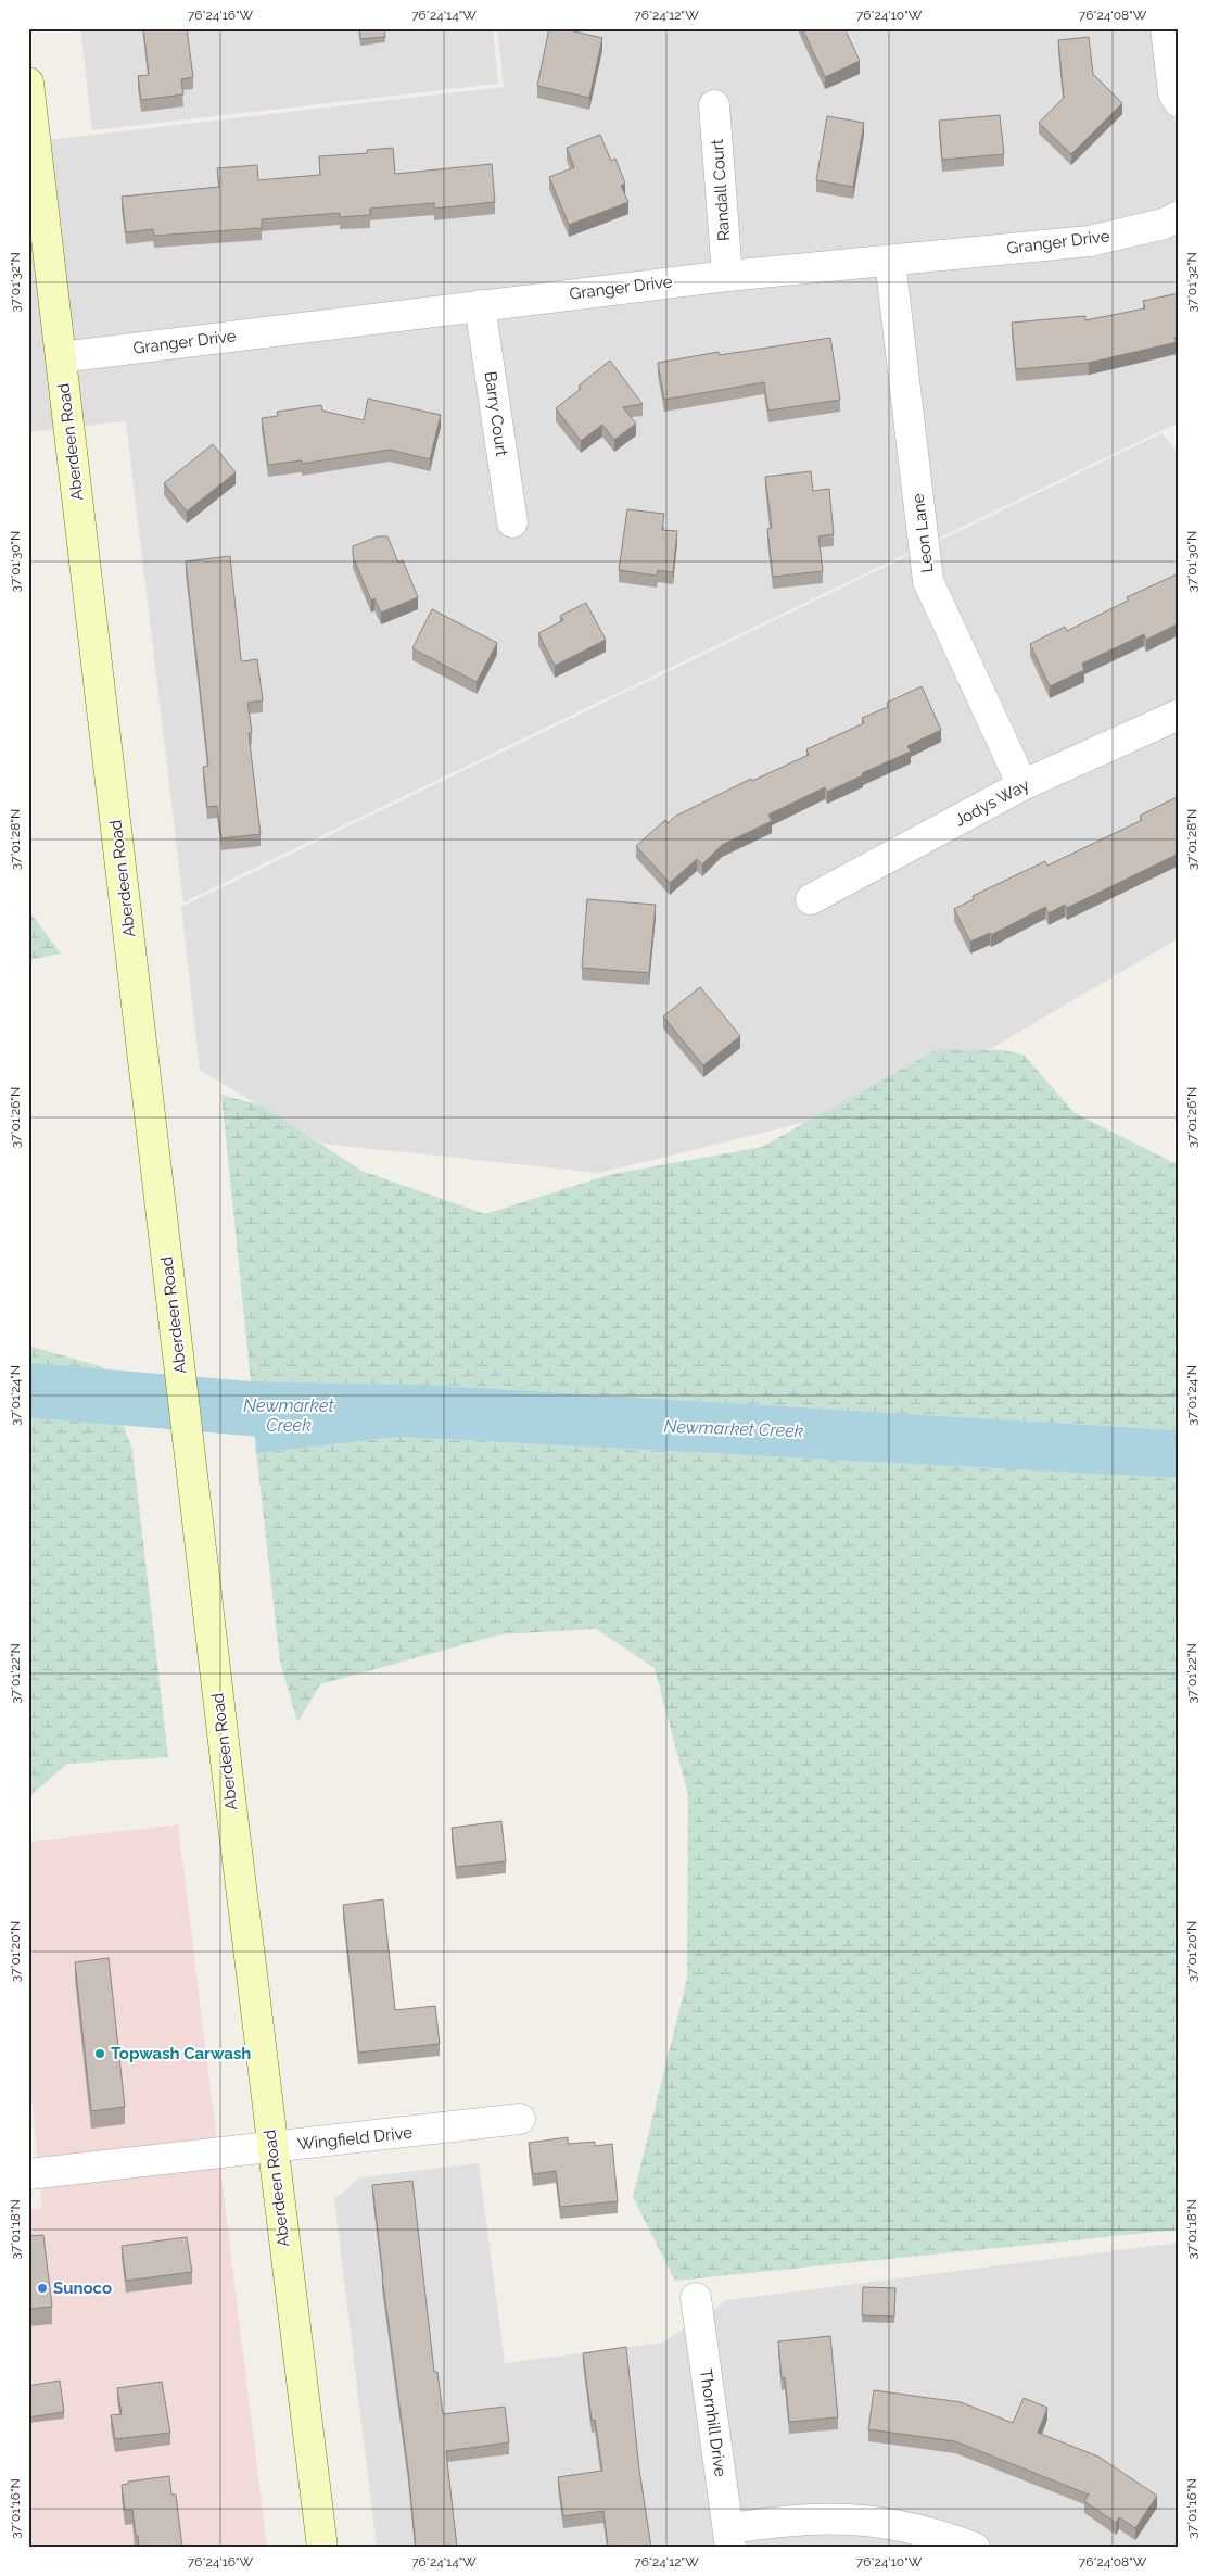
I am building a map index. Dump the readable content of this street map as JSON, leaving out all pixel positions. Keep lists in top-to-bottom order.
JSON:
{
  "streets": {
    "main road": ["Aberdeen Road"],
    "street": [
      "Randall Court",
      "Granger Drive",
      "Barry Court",
      "Leon Lane",
      "Jodys Way",
      "Wingfield Drive",
      "Thornhill Drive"
    ]
  },
  "crossings": [
    ["Randall Court", "Granger Drive"],
    ["Granger Drive", "Barry Court"],
    ["Granger Drive", "Aberdeen Road"],
    ["Granger Drive", "Leon Lane"],
    ["Aberdeen Road", "Wingfield Drive"],
    ["Leon Lane", "Jodys Way"]
  ],
  "water": ["Newmarket Creek"],
  "places": ["Topwash Carwash", "Sunoco"],
  "coordinates": [
    "76°24'16\"W",
    "76°24'14\"W",
    "76°24'12\"W",
    "76°24'10\"W",
    "76°24'08\"W",
    "37°01'32\"N",
    "37°01'30\"N",
    "37°01'28\"N",
    "37°01'26\"N",
    "37°01'24\"N",
    "37°01'22\"N",
    "37°01'20\"N",
    "37°01'18\"N",
    "37°01'16\"N"
  ]
}
